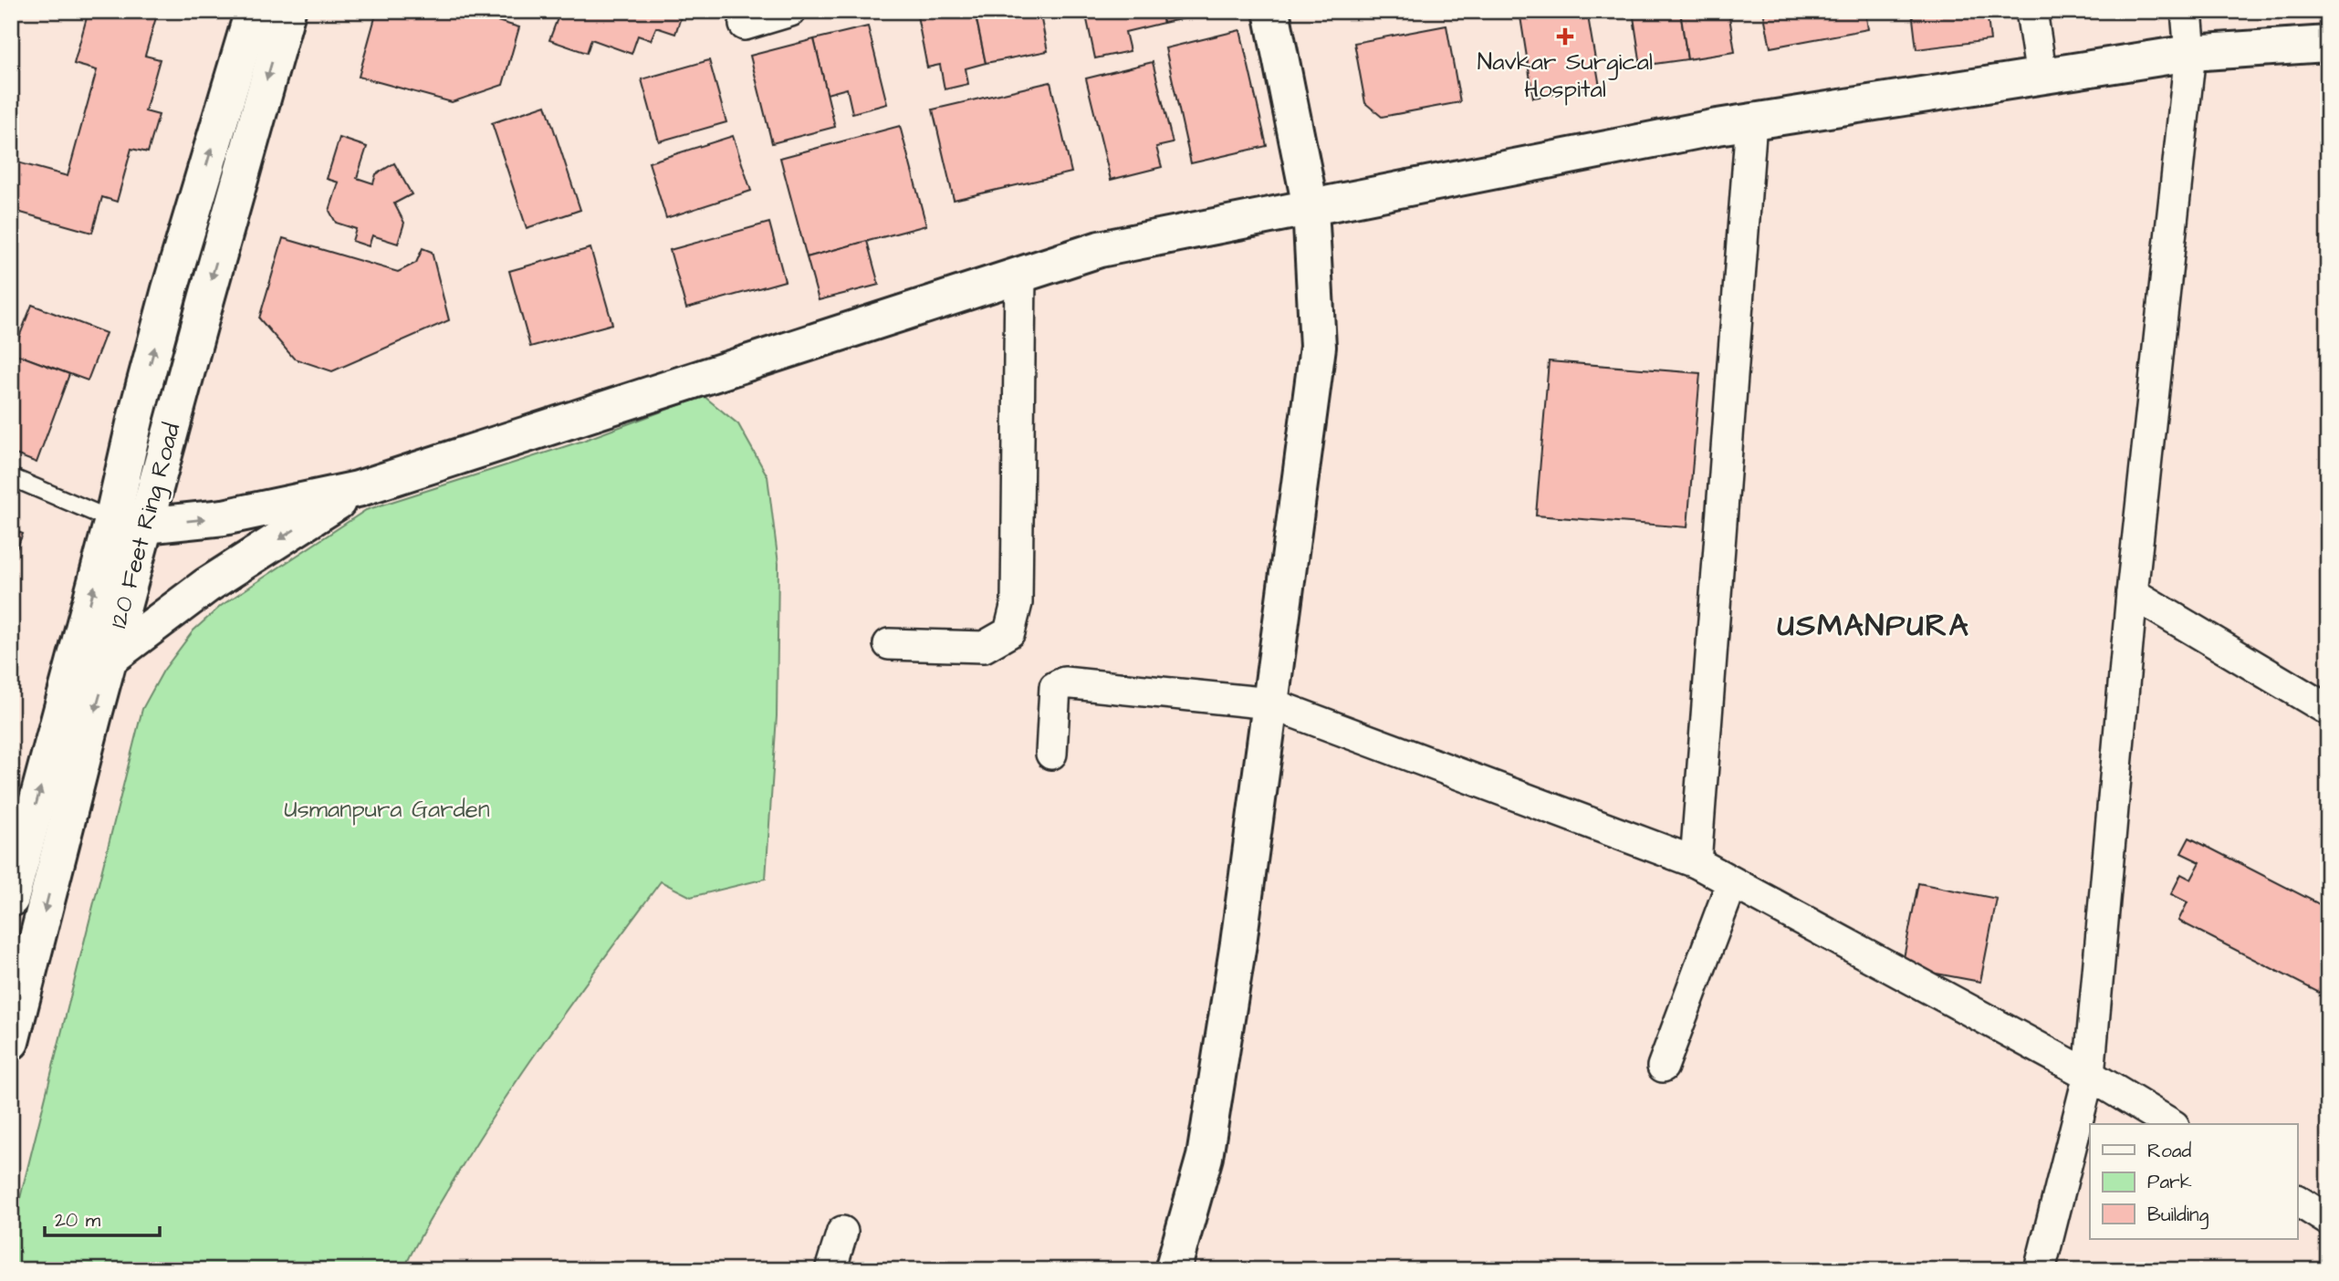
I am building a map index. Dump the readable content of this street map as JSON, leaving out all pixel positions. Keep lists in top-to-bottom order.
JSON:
{
  "streets": {
    "street": ["120 Feet Ring Road"]
  },
  "districts": ["USMANPURA"],
  "parks": ["Usmanpura Garden"],
  "places": {
    "health": ["Navkar Surgical Hospital"]
  },
  "legend": ["Road", "Park", "Building"],
  "scale_bar": "20 m"
}
